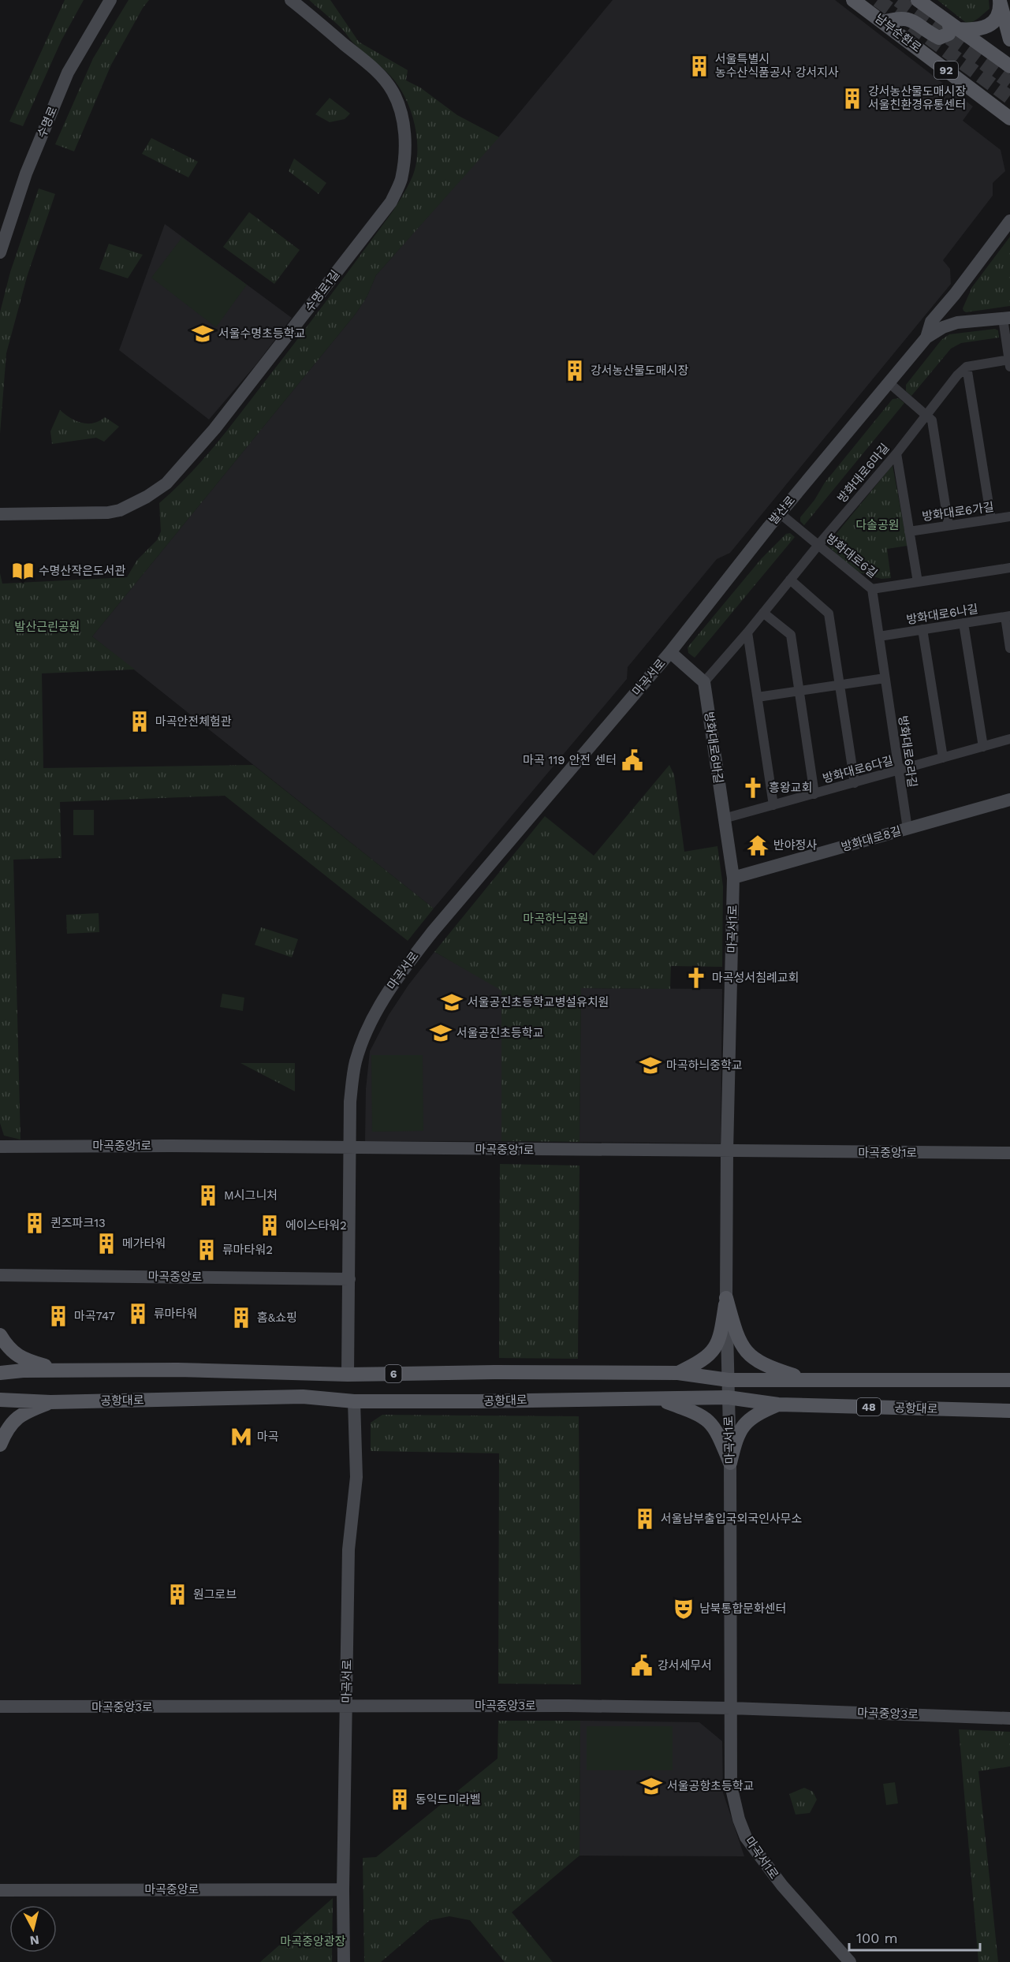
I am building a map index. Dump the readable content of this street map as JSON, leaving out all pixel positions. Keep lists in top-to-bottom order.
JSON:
{
  "streets": {
    "main road": [
      "남부순환로",
      "92",
      "6",
      "공항대로",
      "48"
    ],
    "street": [
      "수명로",
      "수명로1길",
      "방화대로6마길",
      "발산로",
      "방화대로6가길",
      "방화대로6길",
      "방화대로6나길",
      "마곡서로",
      "방화대로6바길",
      "방화대로6라길",
      "방화대로6다길",
      "방화대로8길",
      "마곡서1로",
      "마곡중앙1로",
      "마곡중앙로",
      "마곡중앙3로"
    ]
  },
  "crossings": [
    ["방화대로6마길", "방화대로6길"],
    ["발산로", "방화대로6길"],
    ["발산로", "마곡서로"],
    ["방화대로6길", "방화대로6라길"],
    ["방화대로6나길", "방화대로6라길"],
    ["마곡서로", "마곡중앙1로"],
    ["마곡서로", "마곡중앙로"],
    ["마곡서로", "6"],
    ["마곡서로", "공항대로"],
    ["마곡서로", "마곡중앙3로"],
    ["방화대로6바길", "방화대로6다길"],
    ["방화대로6바길", "방화대로8길"],
    ["방화대로6바길", "마곡서1로"],
    ["방화대로6라길", "방화대로6다길"],
    ["방화대로6라길", "방화대로8길"],
    ["방화대로8길", "마곡서1로"],
    ["마곡서1로", "마곡중앙1로"],
    ["마곡서1로", "6"],
    ["마곡서1로", "공항대로"],
    ["마곡서1로", "마곡중앙3로"]
  ],
  "parks": [
    "다솔공원",
    "발산근린공원",
    "마곡하늬공원",
    "마곡중앙광장"
  ],
  "places": {
    "building": [
      "서울특별시 농수산식품공사 강서지사",
      "강서농산물도매시장 서울친환경유통센터",
      "강서농산물도매시장",
      "마곡안전체험관",
      "M시그니처",
      "퀸즈파크13",
      "에이스타워2",
      "메가타워",
      "류마타워2",
      "류마타워",
      "마곡747",
      "홈&쇼핑",
      "서울남부출입국외국인사무소",
      "원그로브",
      "동익드미라벨"
    ],
    "school or university": [
      "서울수명초등학교",
      "서울공진초등학교병설유치원",
      "서울공진초등학교",
      "마곡하늬중학교",
      "서울공항초등학교"
    ],
    "library": ["수명산작은도서관"],
    "public building": ["마곡 119 안전 센터", "강서세무서"],
    "church": ["흥왕교회", "마곡성서침례교회"],
    "temple": ["반야정사"],
    "metro station": ["마곡"],
    "theatre": ["남북통합문화센터"]
  },
  "scale_bar": "100 m",
  "north": "bottom"
}
